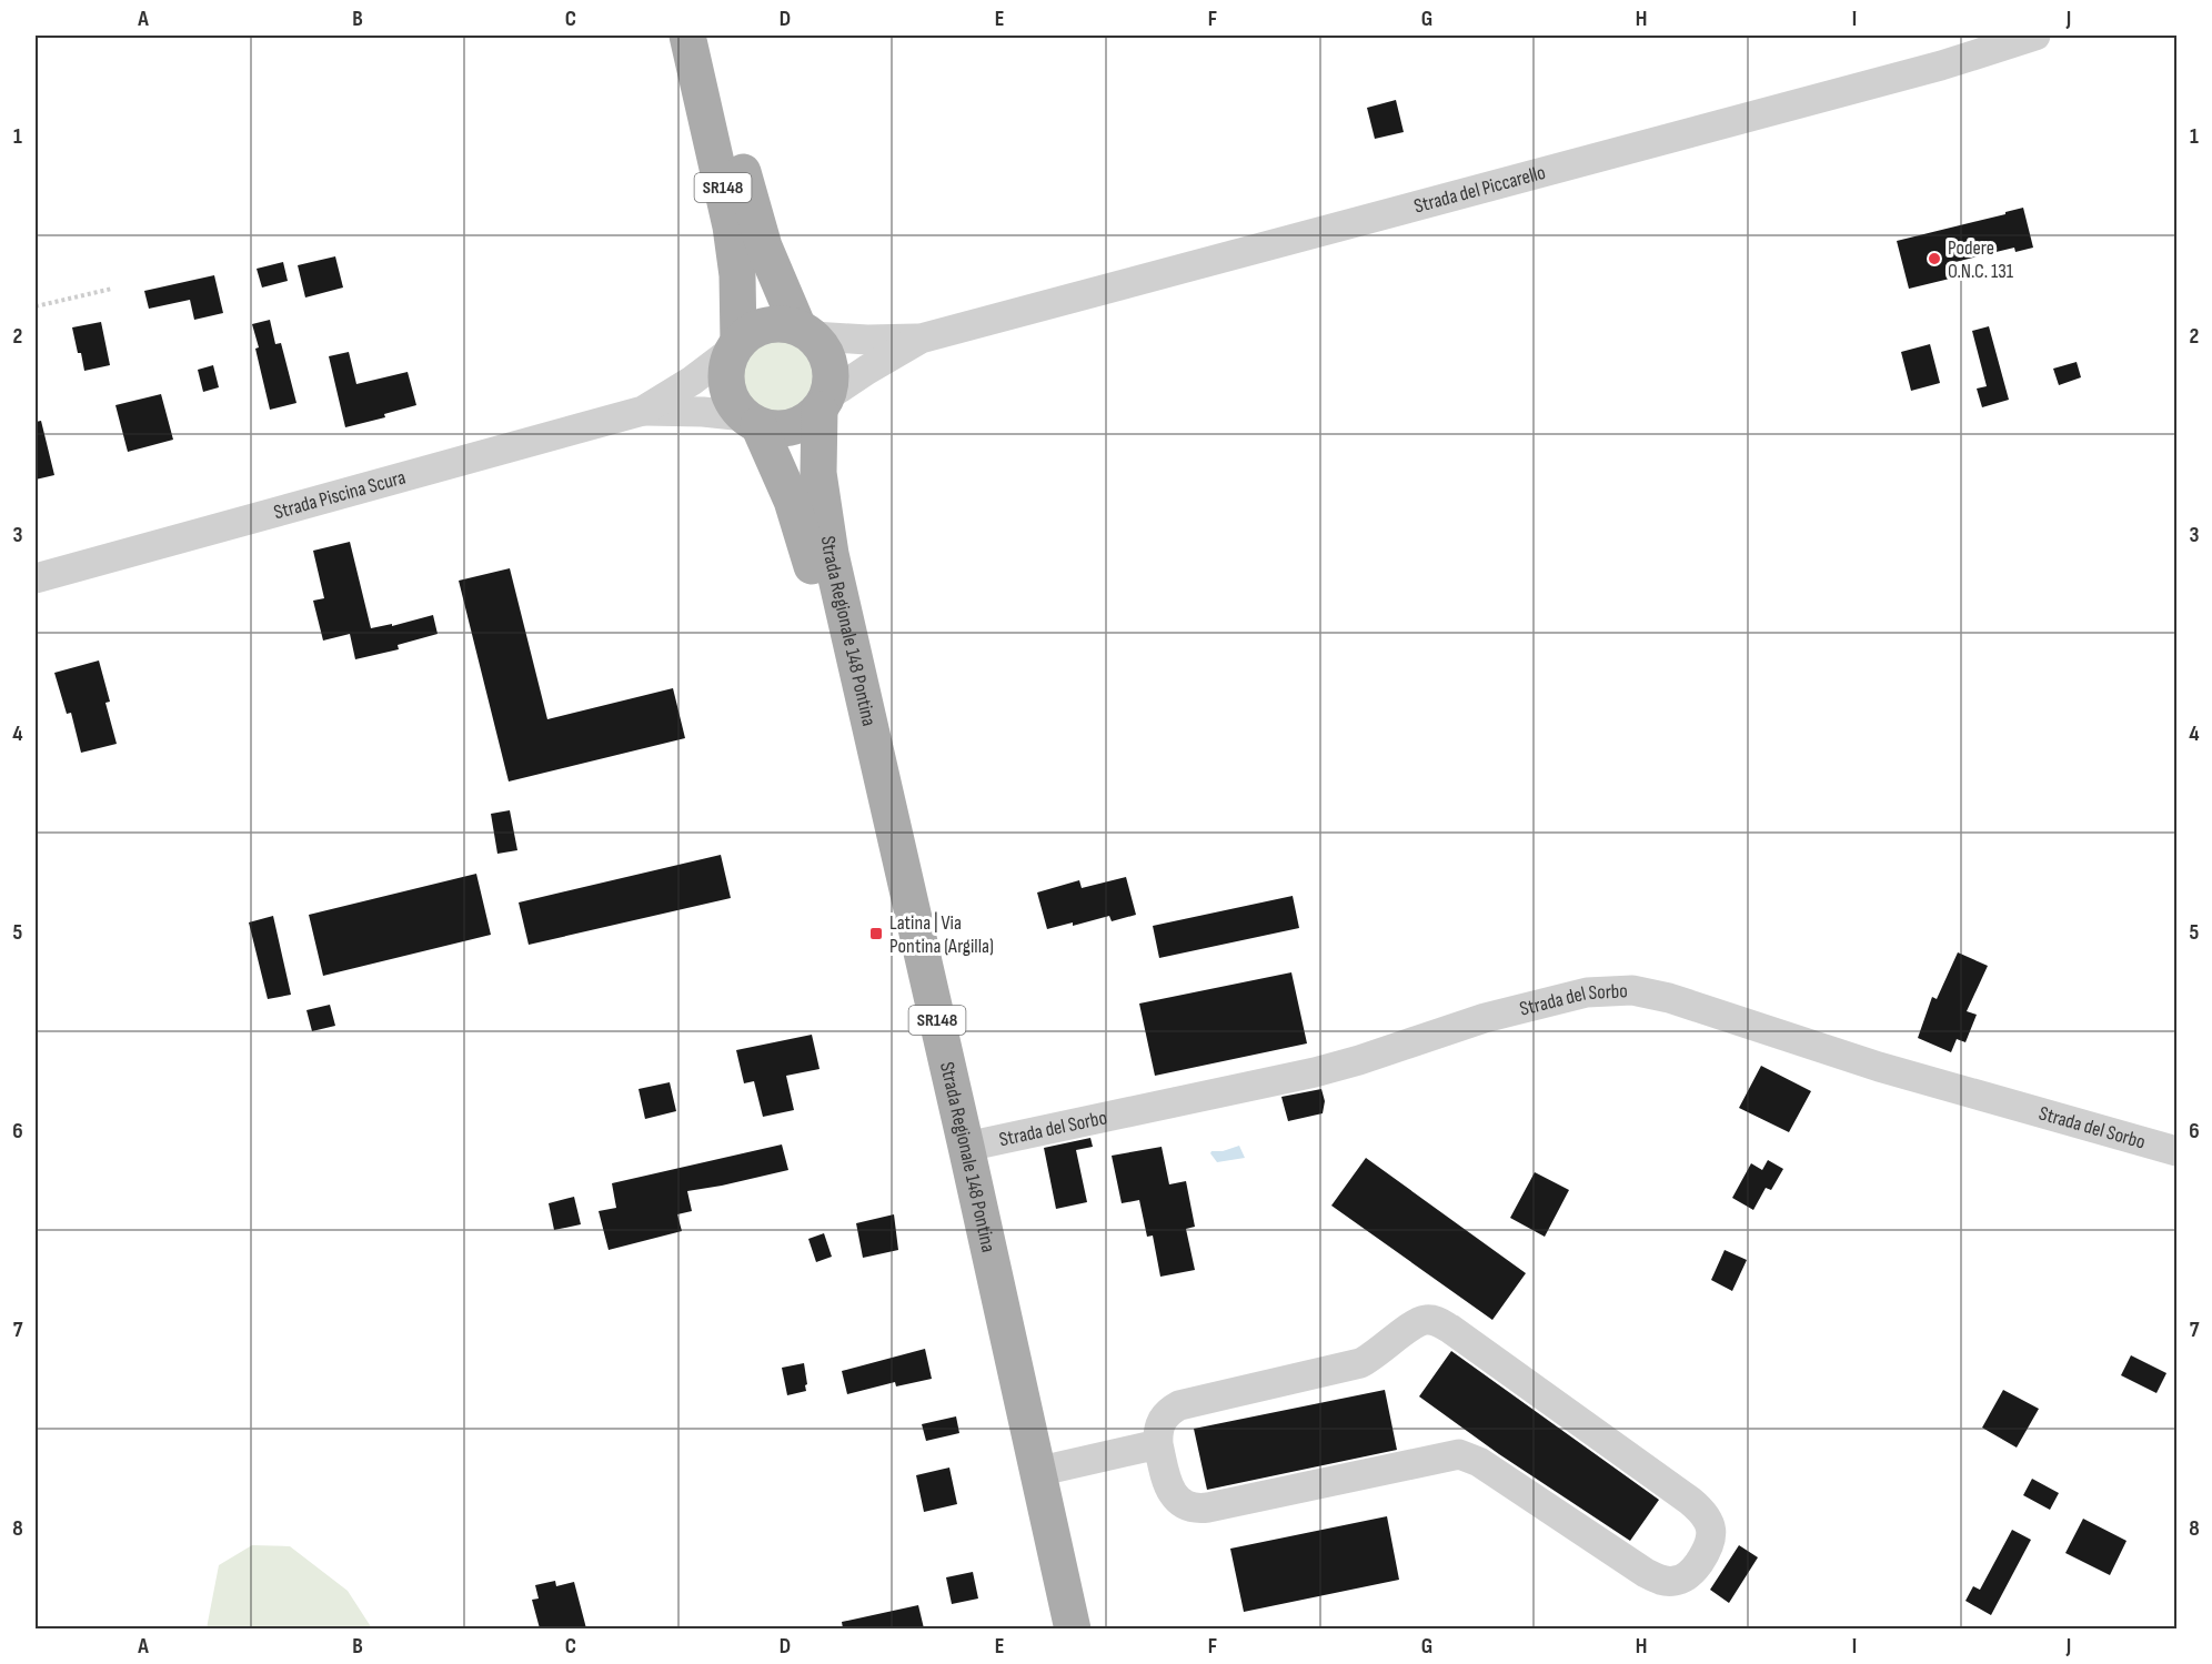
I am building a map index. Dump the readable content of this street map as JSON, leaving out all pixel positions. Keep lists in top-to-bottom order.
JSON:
{
  "streets": {
    "main road": ["SR148", "Strada Regionale 148 Pontina"],
    "street": ["Strada del Piccarello", "Strada Piscina Scura", "Strada del Sorbo"]
  },
  "crossings": [
    ["Strada del Piccarello", "Strada Piscina Scura"],
    ["Strada del Piccarello", "Strada Regionale 148 Pontina"],
    ["Strada Piscina Scura", "Strada Regionale 148 Pontina"],
    ["Strada Regionale 148 Pontina", "Strada del Sorbo"]
  ],
  "places": {
    "other": ["Podere O.N.C. 131"],
    "transit": ["Latina | Via Pontina (Argilla)"]
  },
  "grid": {
    "columns": [
      "A",
      "B",
      "C",
      "D",
      "E",
      "F",
      "G",
      "H",
      "I",
      "J"
    ],
    "rows": [
      "1",
      "2",
      "3",
      "4",
      "5",
      "6",
      "7",
      "8"
    ]
  }
}
